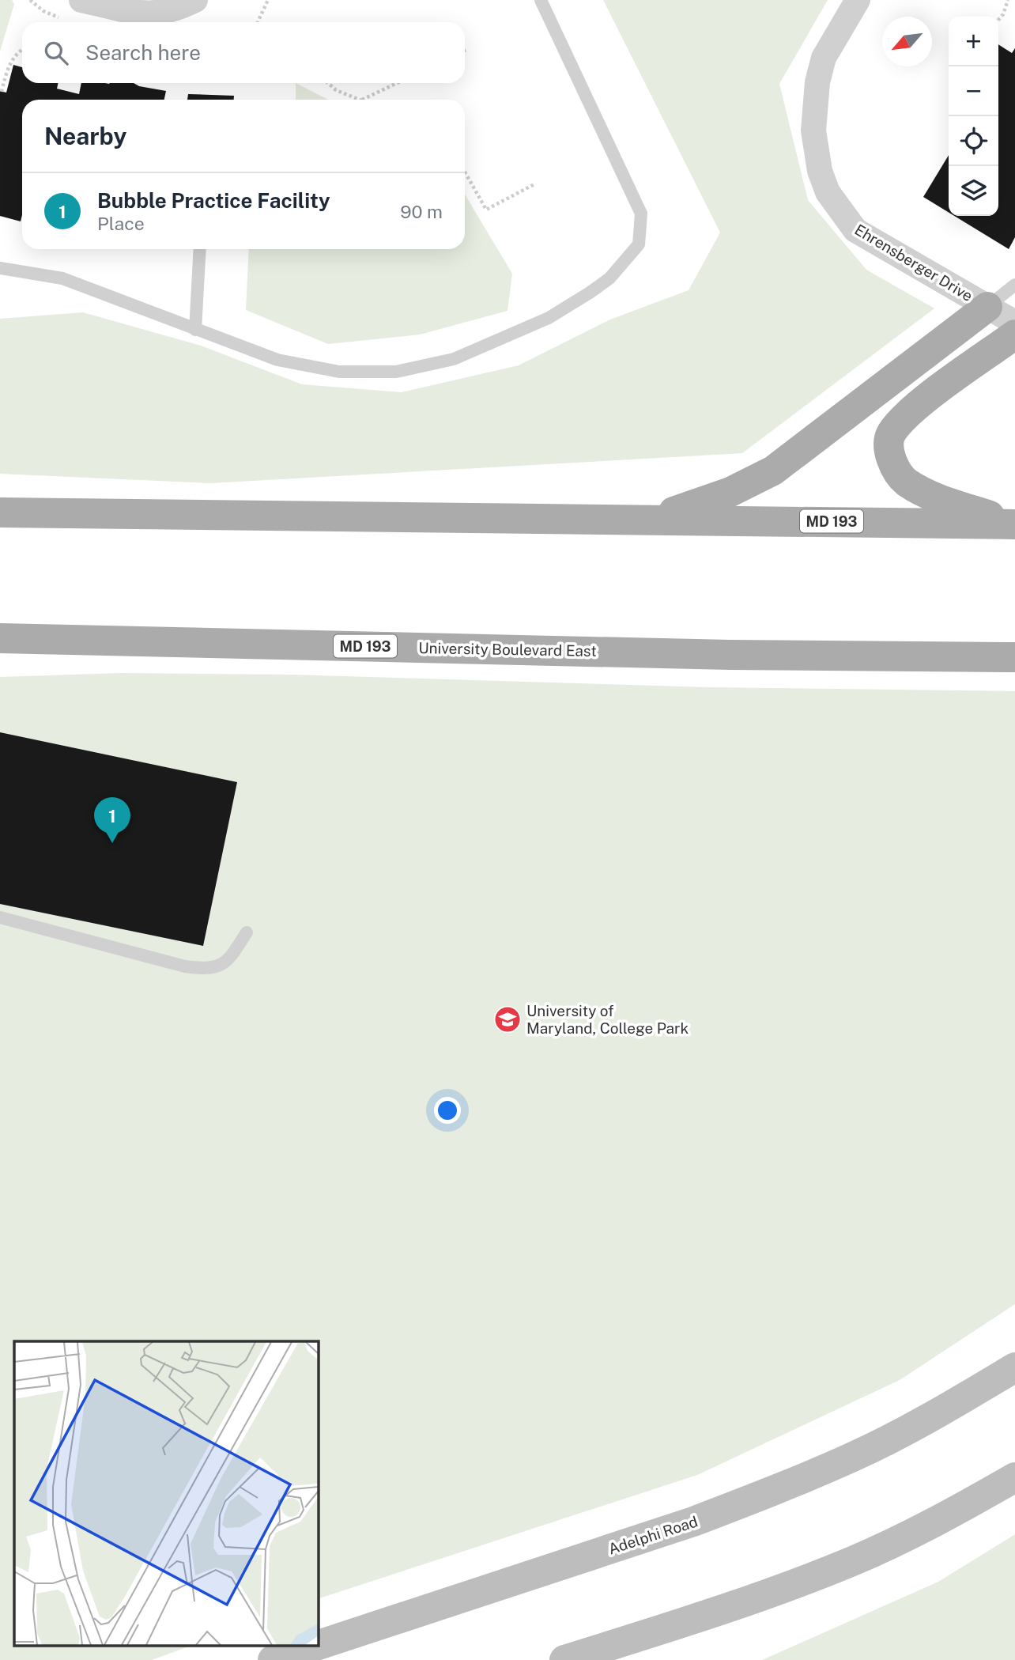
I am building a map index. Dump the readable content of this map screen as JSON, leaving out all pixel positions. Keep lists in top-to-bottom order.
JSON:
{
  "streets": {
    "main road": ["MD 193", "University Boulevard East", "Adelphi Road"],
    "street": ["Ehrensberger Drive"]
  },
  "places": {
    "school or university": ["University of Maryland, College Park"]
  },
  "north": "bottom left",
  "page": {
    "map_buttons": ["+", "−"],
    "search": "Search here",
    "heading": "Nearby",
    "list": [
      {
        "mark": "1",
        "name": "Bubble Practice Facility",
        "note": "Place",
        "value": "90 m"
      }
    ],
    "pins": "1"
  }
}
